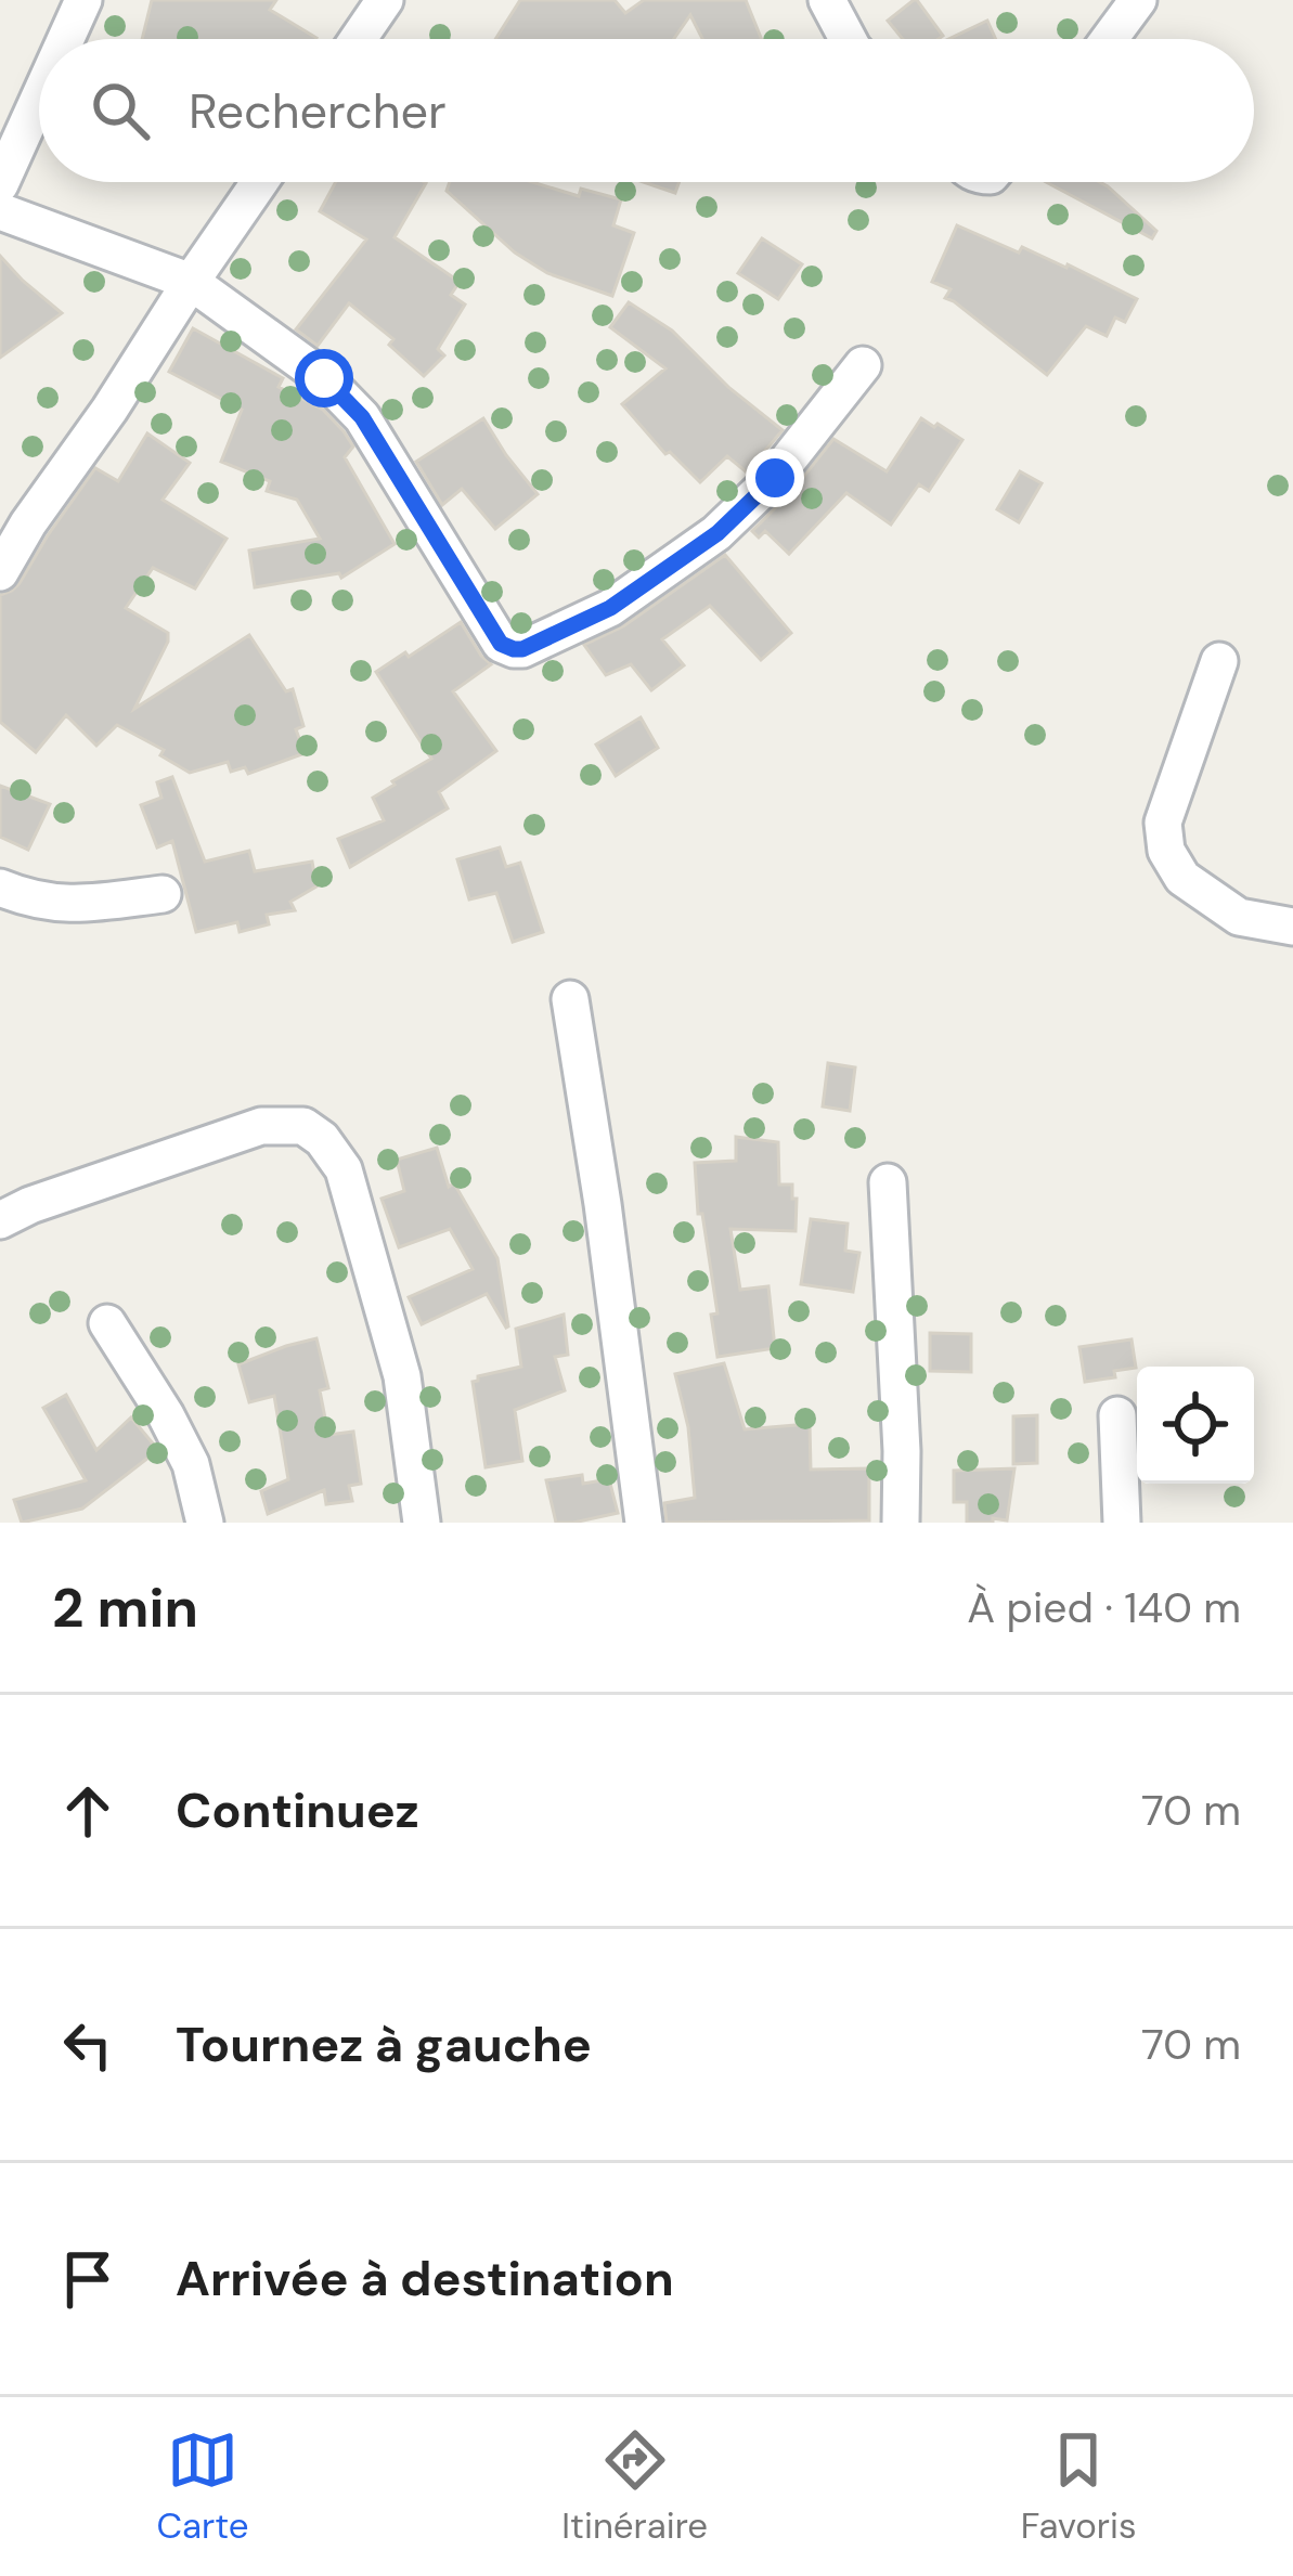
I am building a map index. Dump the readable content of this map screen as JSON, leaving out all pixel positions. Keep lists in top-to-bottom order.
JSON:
{
  "page": {
    "search": "Rechercher",
    "heading": ["2 min", "À pied · 140 m"],
    "list": [
      ["Continuez", "70 m"],
      ["Tournez à gauche", "70 m"],
      "Arrivée à destination"
    ],
    "nav": ["Carte", "Itinéraire", "Favoris"]
  }
}
